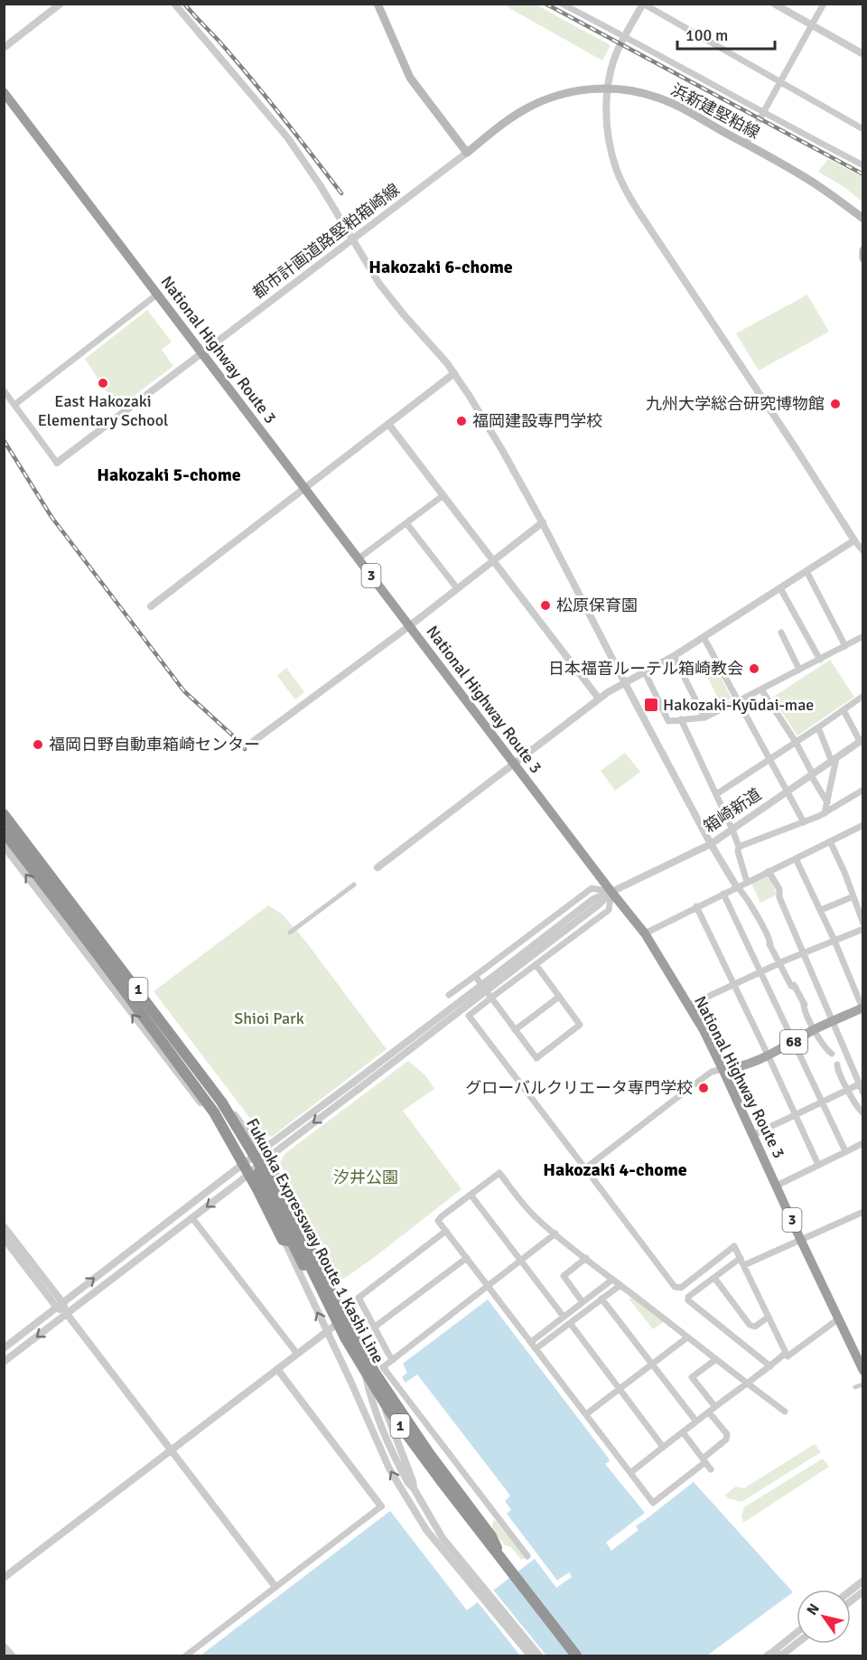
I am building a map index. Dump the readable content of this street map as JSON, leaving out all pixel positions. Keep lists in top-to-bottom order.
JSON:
{
  "streets": {
    "highway": [
      "National Highway Route 3",
      "3",
      "1",
      "Fukuoka Expressway Route 1 Kashi Line"
    ],
    "main road": ["浜新建堅粕線", "68"],
    "street": ["都市計画道路堅粕箱崎線", "箱崎新道"]
  },
  "crossings": [
    ["浜新建堅粕線", "都市計画道路堅粕箱崎線"],
    ["都市計画道路堅粕箱崎線", "National Highway Route 3"],
    ["National Highway Route 3", "箱崎新道"],
    ["National Highway Route 3", "68"]
  ],
  "districts": ["Hakozaki 6-chome", "Hakozaki 5-chome", "Hakozaki 4-chome"],
  "parks": ["Shioi Park", "汐井公園"],
  "places": {
    "other": [
      "East Hakozaki Elementary School",
      "九州大学総合研究博物館",
      "福岡建設専門学校",
      "松原保育園",
      "日本福音ルーテル箱崎教会",
      "福岡日野自動車箱崎センター",
      "グローバルクリエータ専門学校"
    ],
    "transit": ["Hakozaki-Kyūdai-mae"]
  },
  "scale_bar": "100 m",
  "north": "top left"
}
